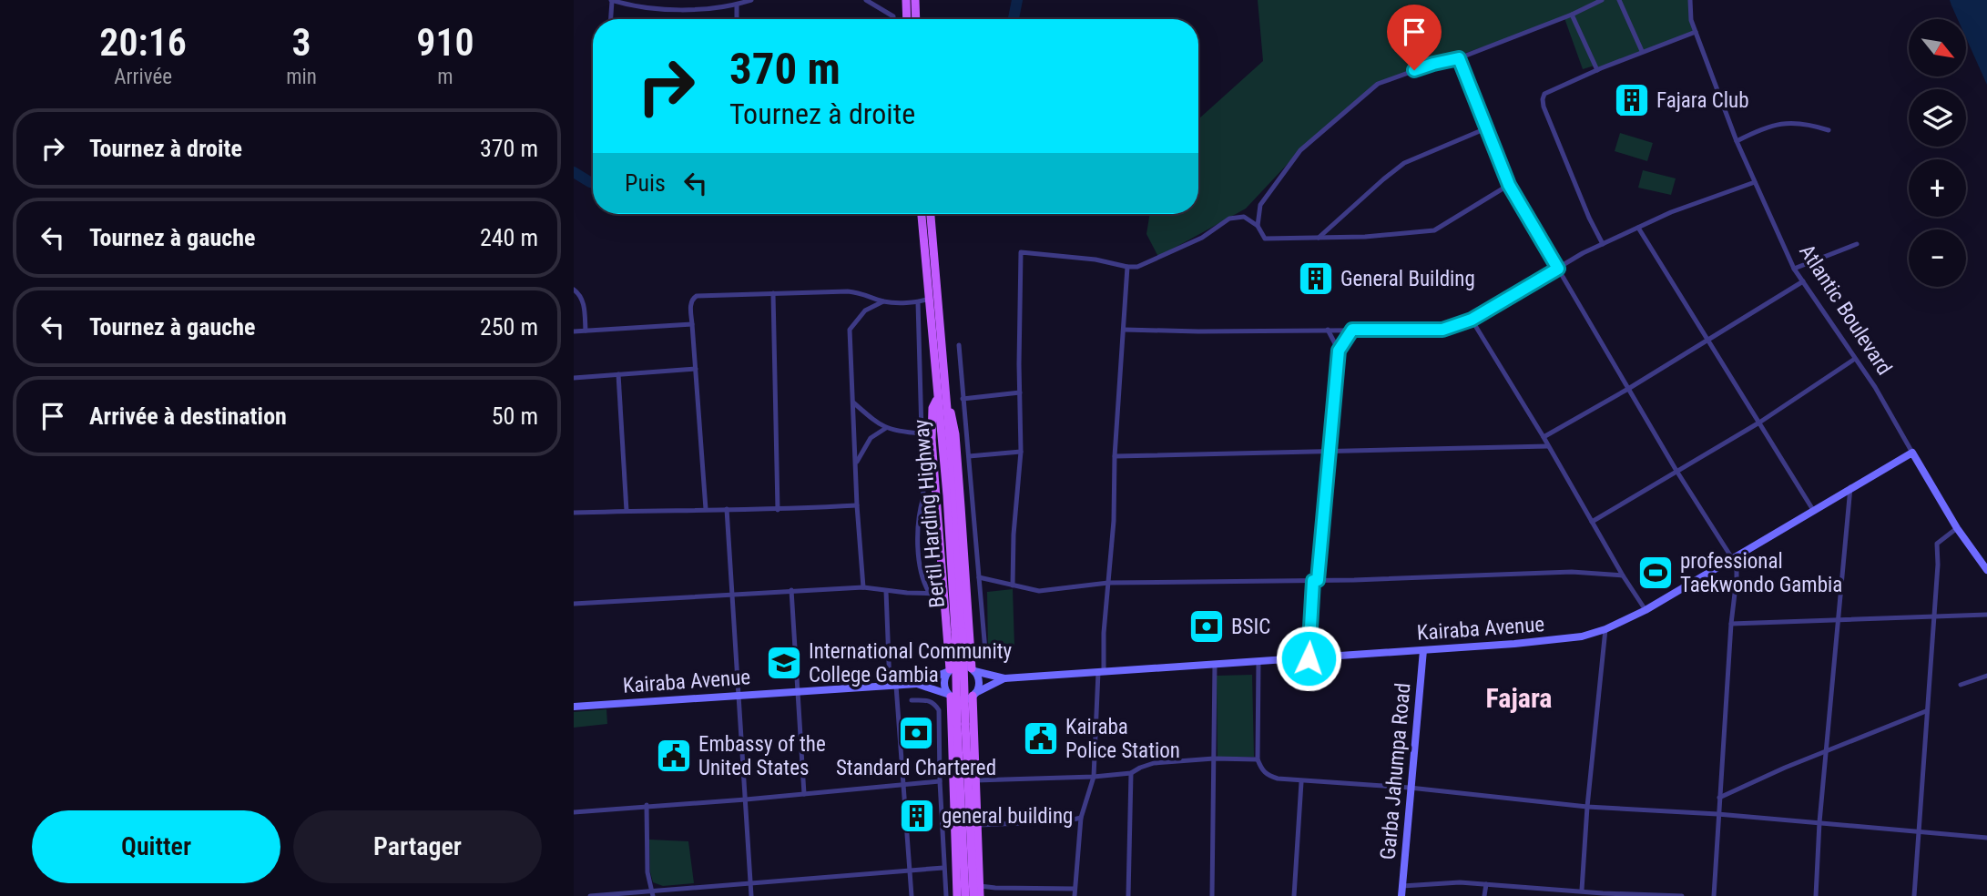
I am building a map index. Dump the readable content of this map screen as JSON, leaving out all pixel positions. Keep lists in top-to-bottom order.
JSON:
{
  "streets": {
    "main road": ["Bertil Harding Highway"],
    "street": ["Atlantic Boulevard", "Kairaba Avenue", "Garba Jahumpa Road"]
  },
  "crossings": [
    ["Atlantic Boulevard", "Kairaba Avenue"],
    ["Kairaba Avenue", "Garba Jahumpa Road"]
  ],
  "districts": ["Fajara"],
  "places": {
    "building": ["Fajara Club", "General Building", "general building"],
    "sports": ["professional Taekwondo Gambia"],
    "bank": ["BSIC", "Standard Chartered"],
    "school or university": ["International Community College Gambia"],
    "public building": ["Kairaba Police Station", "Embassy of the United States"]
  },
  "north": "bottom right",
  "page": {
    "eta": [
      "20:16",
      "Arrivée",
      "3",
      "min",
      "910",
      "m"
    ],
    "map_buttons": ["+", "−"],
    "turn": ["370 m", "Tournez à droite"],
    "list": [
      {
        "name": "Tournez à droite",
        "value": "370 m"
      },
      {
        "name": "Tournez à gauche",
        "value": "240 m"
      },
      {
        "name": "Tournez à gauche",
        "value": "250 m"
      },
      {
        "name": "Arrivée à destination",
        "value": "50 m"
      }
    ],
    "then": "Puis",
    "buttons": ["Quitter", "Partager"]
  }
}
